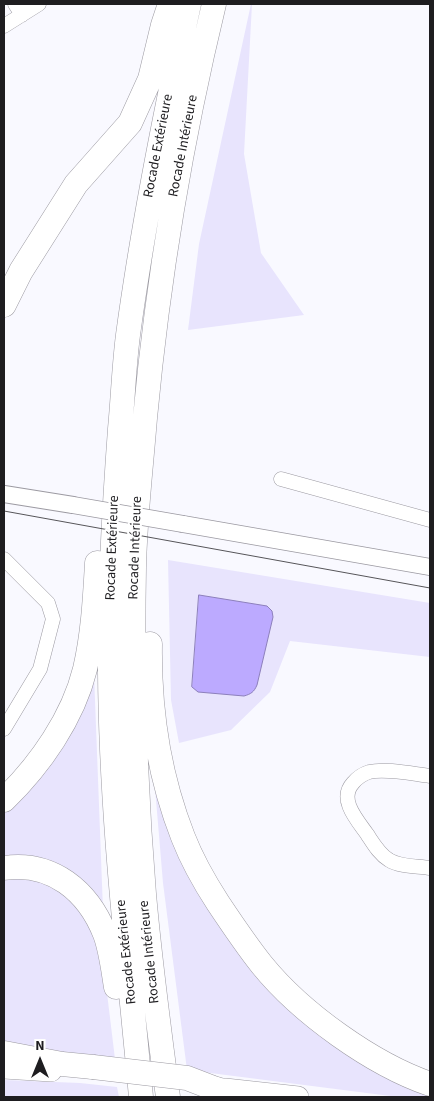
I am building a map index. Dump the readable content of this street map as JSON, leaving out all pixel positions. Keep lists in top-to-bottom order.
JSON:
{
  "streets": {
    "highway": ["Rocade Extérieure", "Rocade Intérieure"]
  },
  "north": "top"
}
